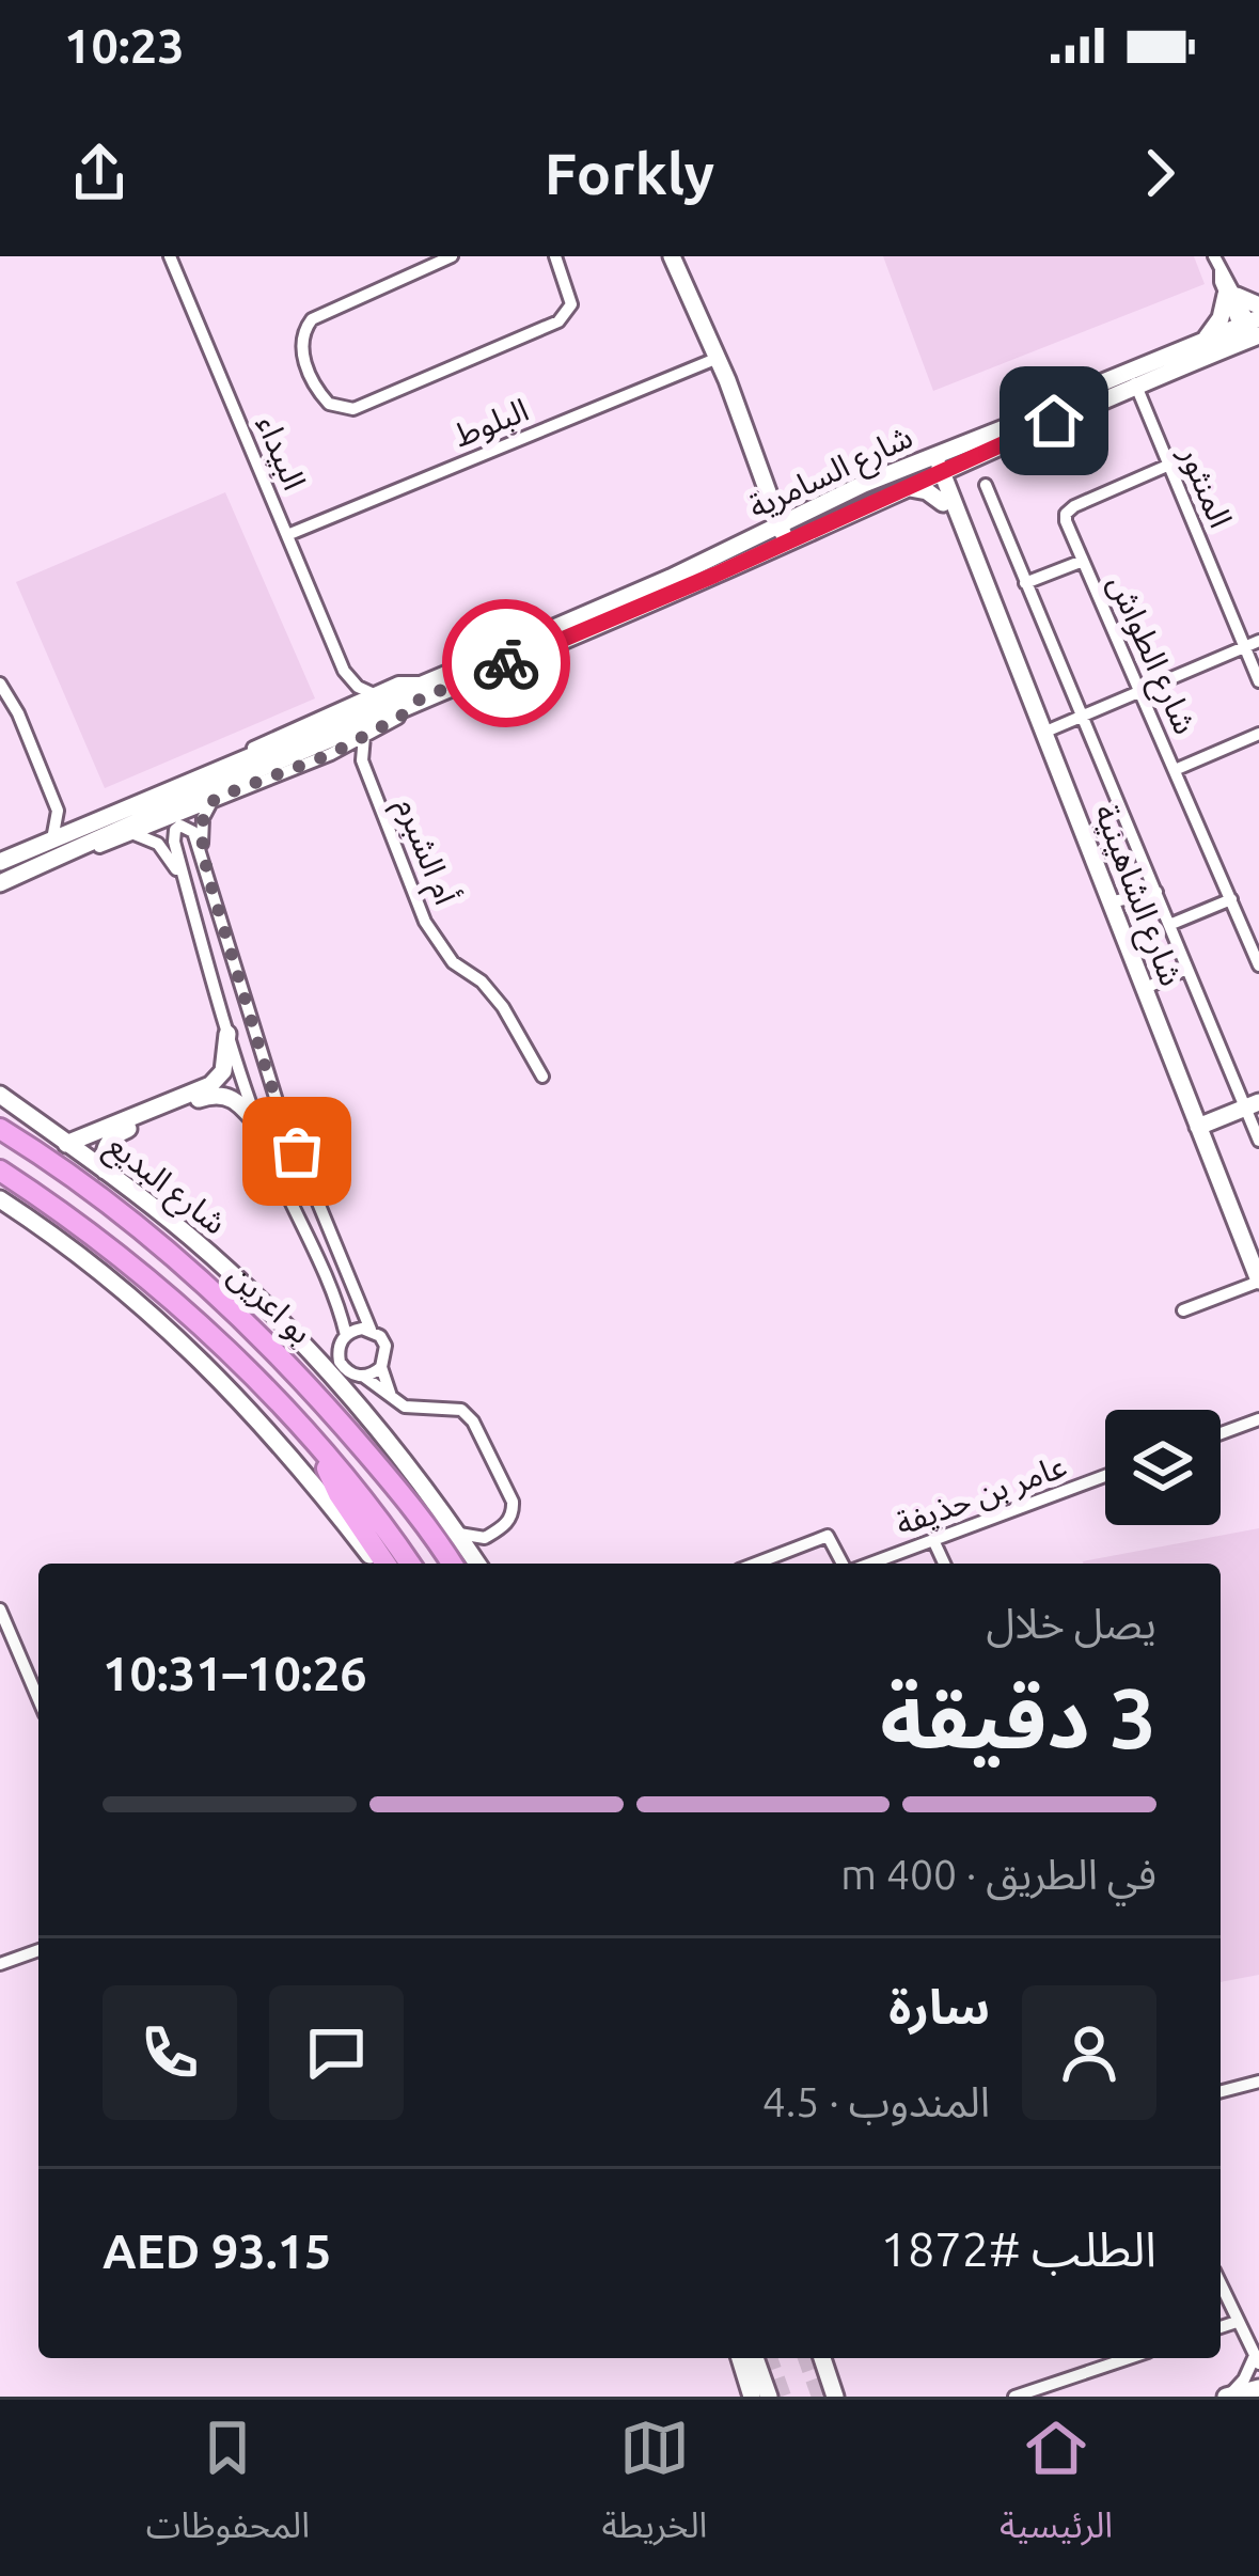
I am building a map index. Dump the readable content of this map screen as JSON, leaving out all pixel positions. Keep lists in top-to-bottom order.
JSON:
{
  "streets": {
    "highway": ["بو اعرين"],
    "street": [
      "البلوط",
      "البيداء",
      "شارع السامرية",
      "المنثور",
      "شارع الطواش",
      "أم الشبرم",
      "شارع الشاهينية",
      "شارع البديع",
      "عامر بن حذيفة"
    ]
  },
  "crossings": [
    ["البلوط", "البيداء"],
    ["البيداء", "شارع السامرية"],
    ["شارع السامرية", "المنثور"],
    ["شارع السامرية", "أم الشبرم"],
    ["شارع السامرية", "شارع الشاهينية"],
    ["المنثور", "شارع الطواش"],
    ["شارع الطواش", "شارع الشاهينية"],
    ["شارع البديع", "بو اعرين"]
  ],
  "page": {
    "status": "10:23",
    "header": "Forkly",
    "heading": ["3 دقيقة", "يصل خلال", "10:26–10:31"],
    "panel": [
      "سارة",
      "المندوب · 4.5",
      "الطلب #1872",
      "AED 93.15"
    ],
    "bar": "في الطريق · 400 m",
    "tabs": ["الرئيسية", "الخريطة", "المحفوظات"]
  }
}
